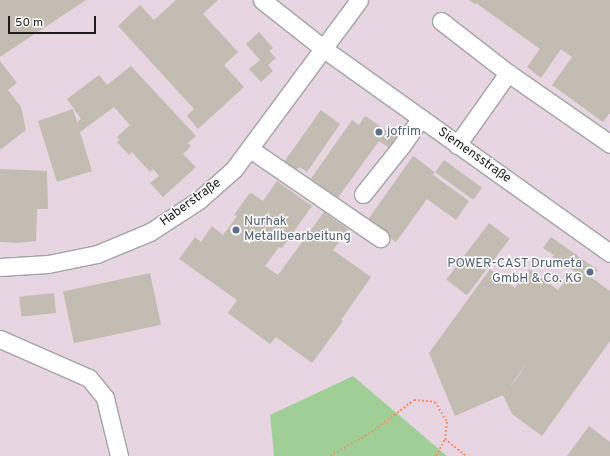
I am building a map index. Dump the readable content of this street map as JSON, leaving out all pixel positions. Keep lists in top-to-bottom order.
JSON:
{
  "streets": {
    "street": ["Siemensstraße", "Haberstraße"]
  },
  "crossings": [
    ["Siemensstraße", "Haberstraße"]
  ],
  "places": ["jofrim", "Nurhak Metallbearbeitung", "POWER-CAST Drumeta GmbH & Co. KG"],
  "scale_bar": "50 m"
}
